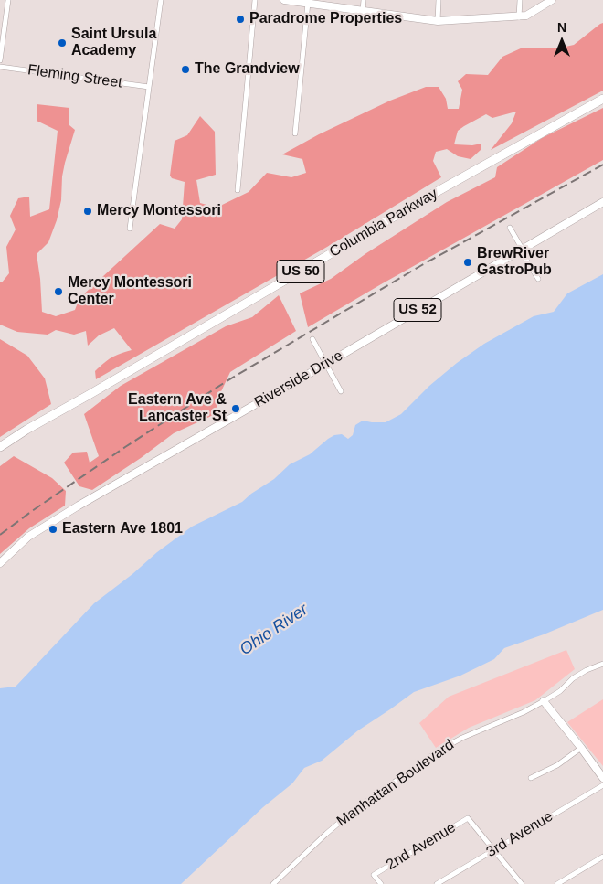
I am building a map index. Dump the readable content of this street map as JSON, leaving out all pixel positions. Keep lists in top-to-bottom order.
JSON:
{
  "streets": {
    "highway": ["Columbia Parkway", "US 50"],
    "main road": ["US 52", "Riverside Drive"],
    "street": [
      "Fleming Street",
      "Manhattan Boulevard",
      "3rd Avenue",
      "2nd Avenue"
    ]
  },
  "crossings": [
    ["3rd Avenue", "2nd Avenue"]
  ],
  "water": ["Ohio River"],
  "places": [
    "Paradrome Properties",
    "Saint Ursula Academy",
    "The Grandview",
    "Mercy Montessori",
    "BrewRiver GastroPub",
    "Mercy Montessori Center",
    "Eastern Ave & Lancaster St",
    "Eastern Ave 1801"
  ],
  "north": "top"
}
